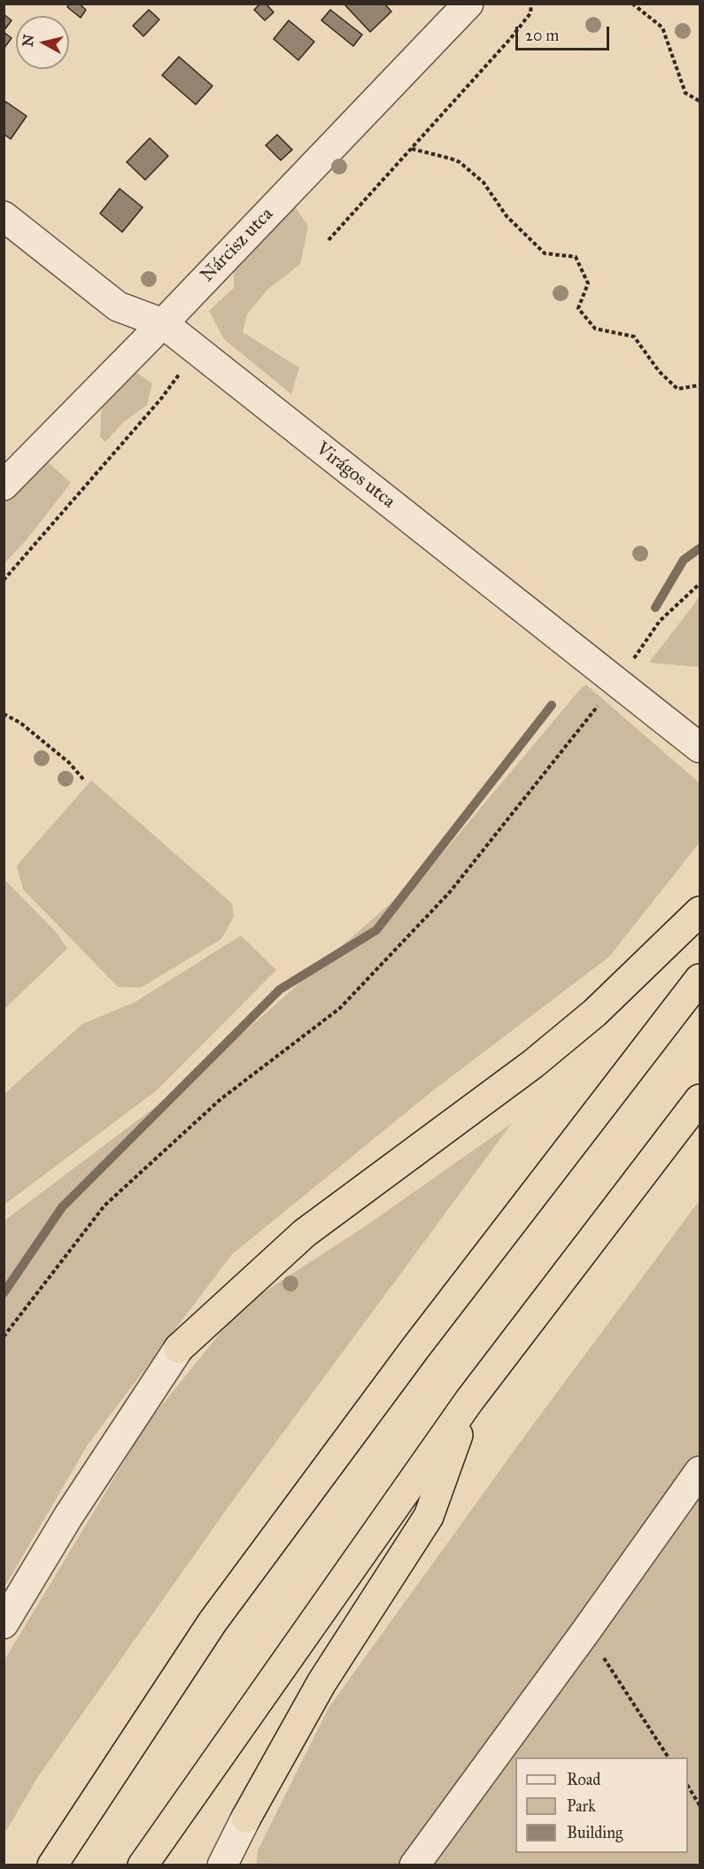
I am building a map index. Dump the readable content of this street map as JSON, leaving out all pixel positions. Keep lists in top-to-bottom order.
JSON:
{
  "streets": {
    "street": ["Nárcisz utca", "Virágos utca"]
  },
  "crossings": [
    ["Nárcisz utca", "Virágos utca"]
  ],
  "legend": ["Road", "Park", "Building"],
  "scale_bar": "20 m",
  "north": "left"
}
